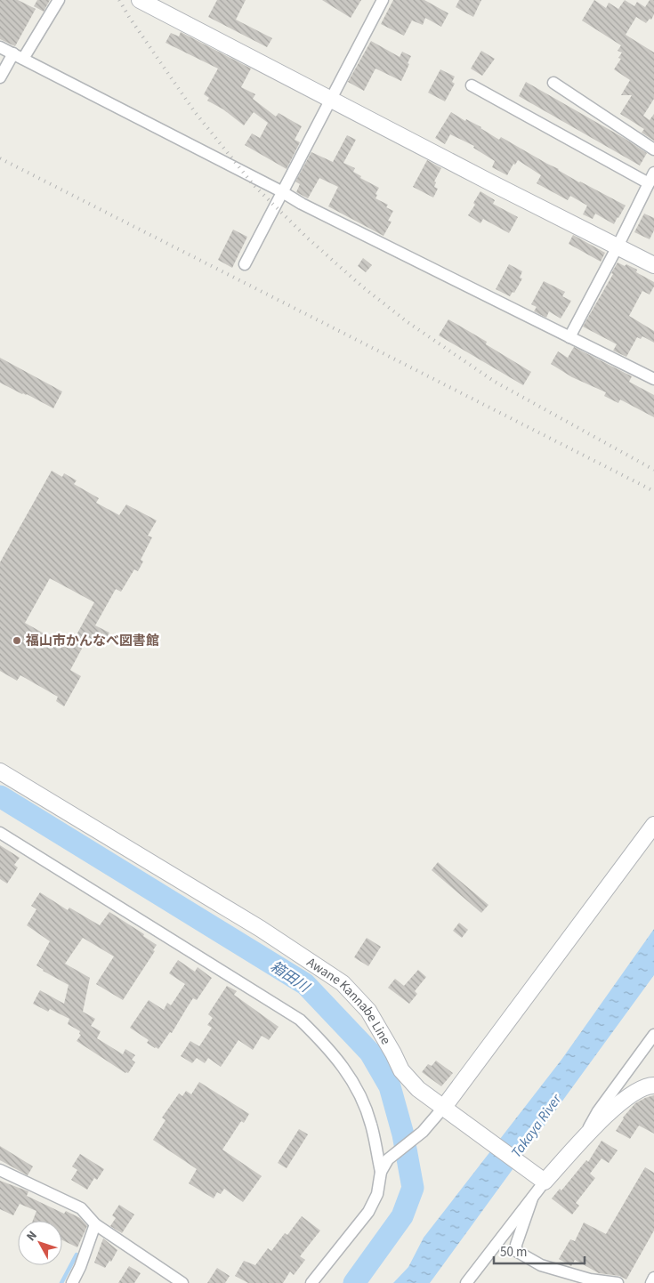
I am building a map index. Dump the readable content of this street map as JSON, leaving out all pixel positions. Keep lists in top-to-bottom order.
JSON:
{
  "streets": {
    "street": ["Awane Kannabe Line"]
  },
  "water": ["箱田川", "Takaya River"],
  "places": ["福山市かんなべ図書館"],
  "scale_bar": "50 m",
  "north": "top left"
}
